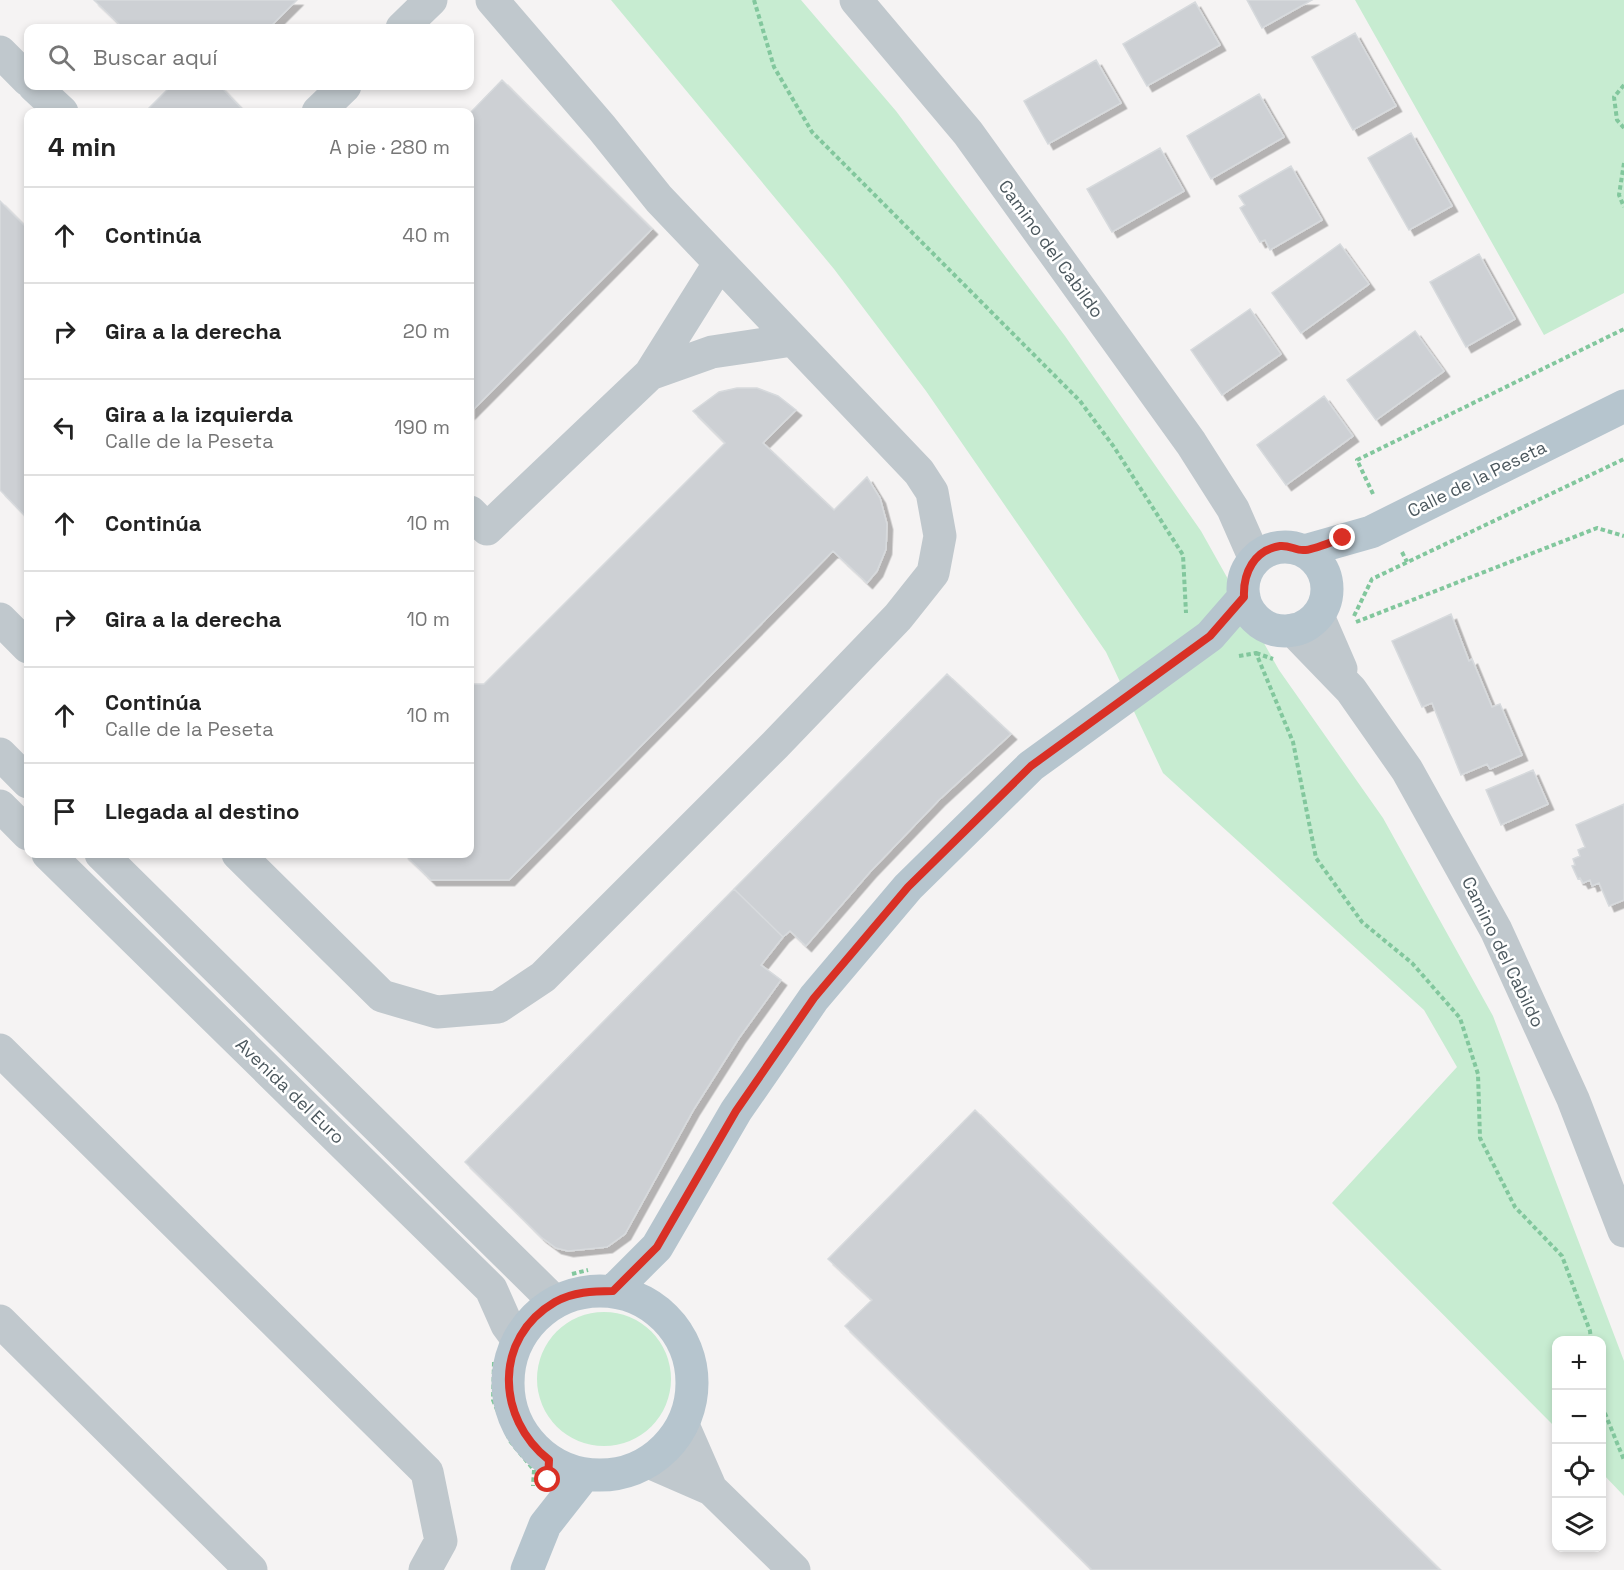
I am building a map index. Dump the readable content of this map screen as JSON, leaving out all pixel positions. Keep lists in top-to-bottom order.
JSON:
{
  "streets": {
    "main road": ["Calle de la Peseta"],
    "street": ["Camino del Cabildo", "Avenida del Euro"]
  },
  "crossings": [
    ["Camino del Cabildo", "Calle de la Peseta"]
  ],
  "page": {
    "search": "Buscar aquí",
    "heading": ["4 min", "A pie · 280 m"],
    "list": [
      ["Continúa", "40 m"],
      ["Gira a la derecha", "20 m"],
      ["Gira a la izquierda", "Calle de la Peseta", "190 m"],
      ["Continúa", "10 m"],
      ["Gira a la derecha", "10 m"],
      ["Continúa", "Calle de la Peseta", "10 m"],
      "Llegada al destino"
    ],
    "map_buttons": ["+", "−"]
  }
}
